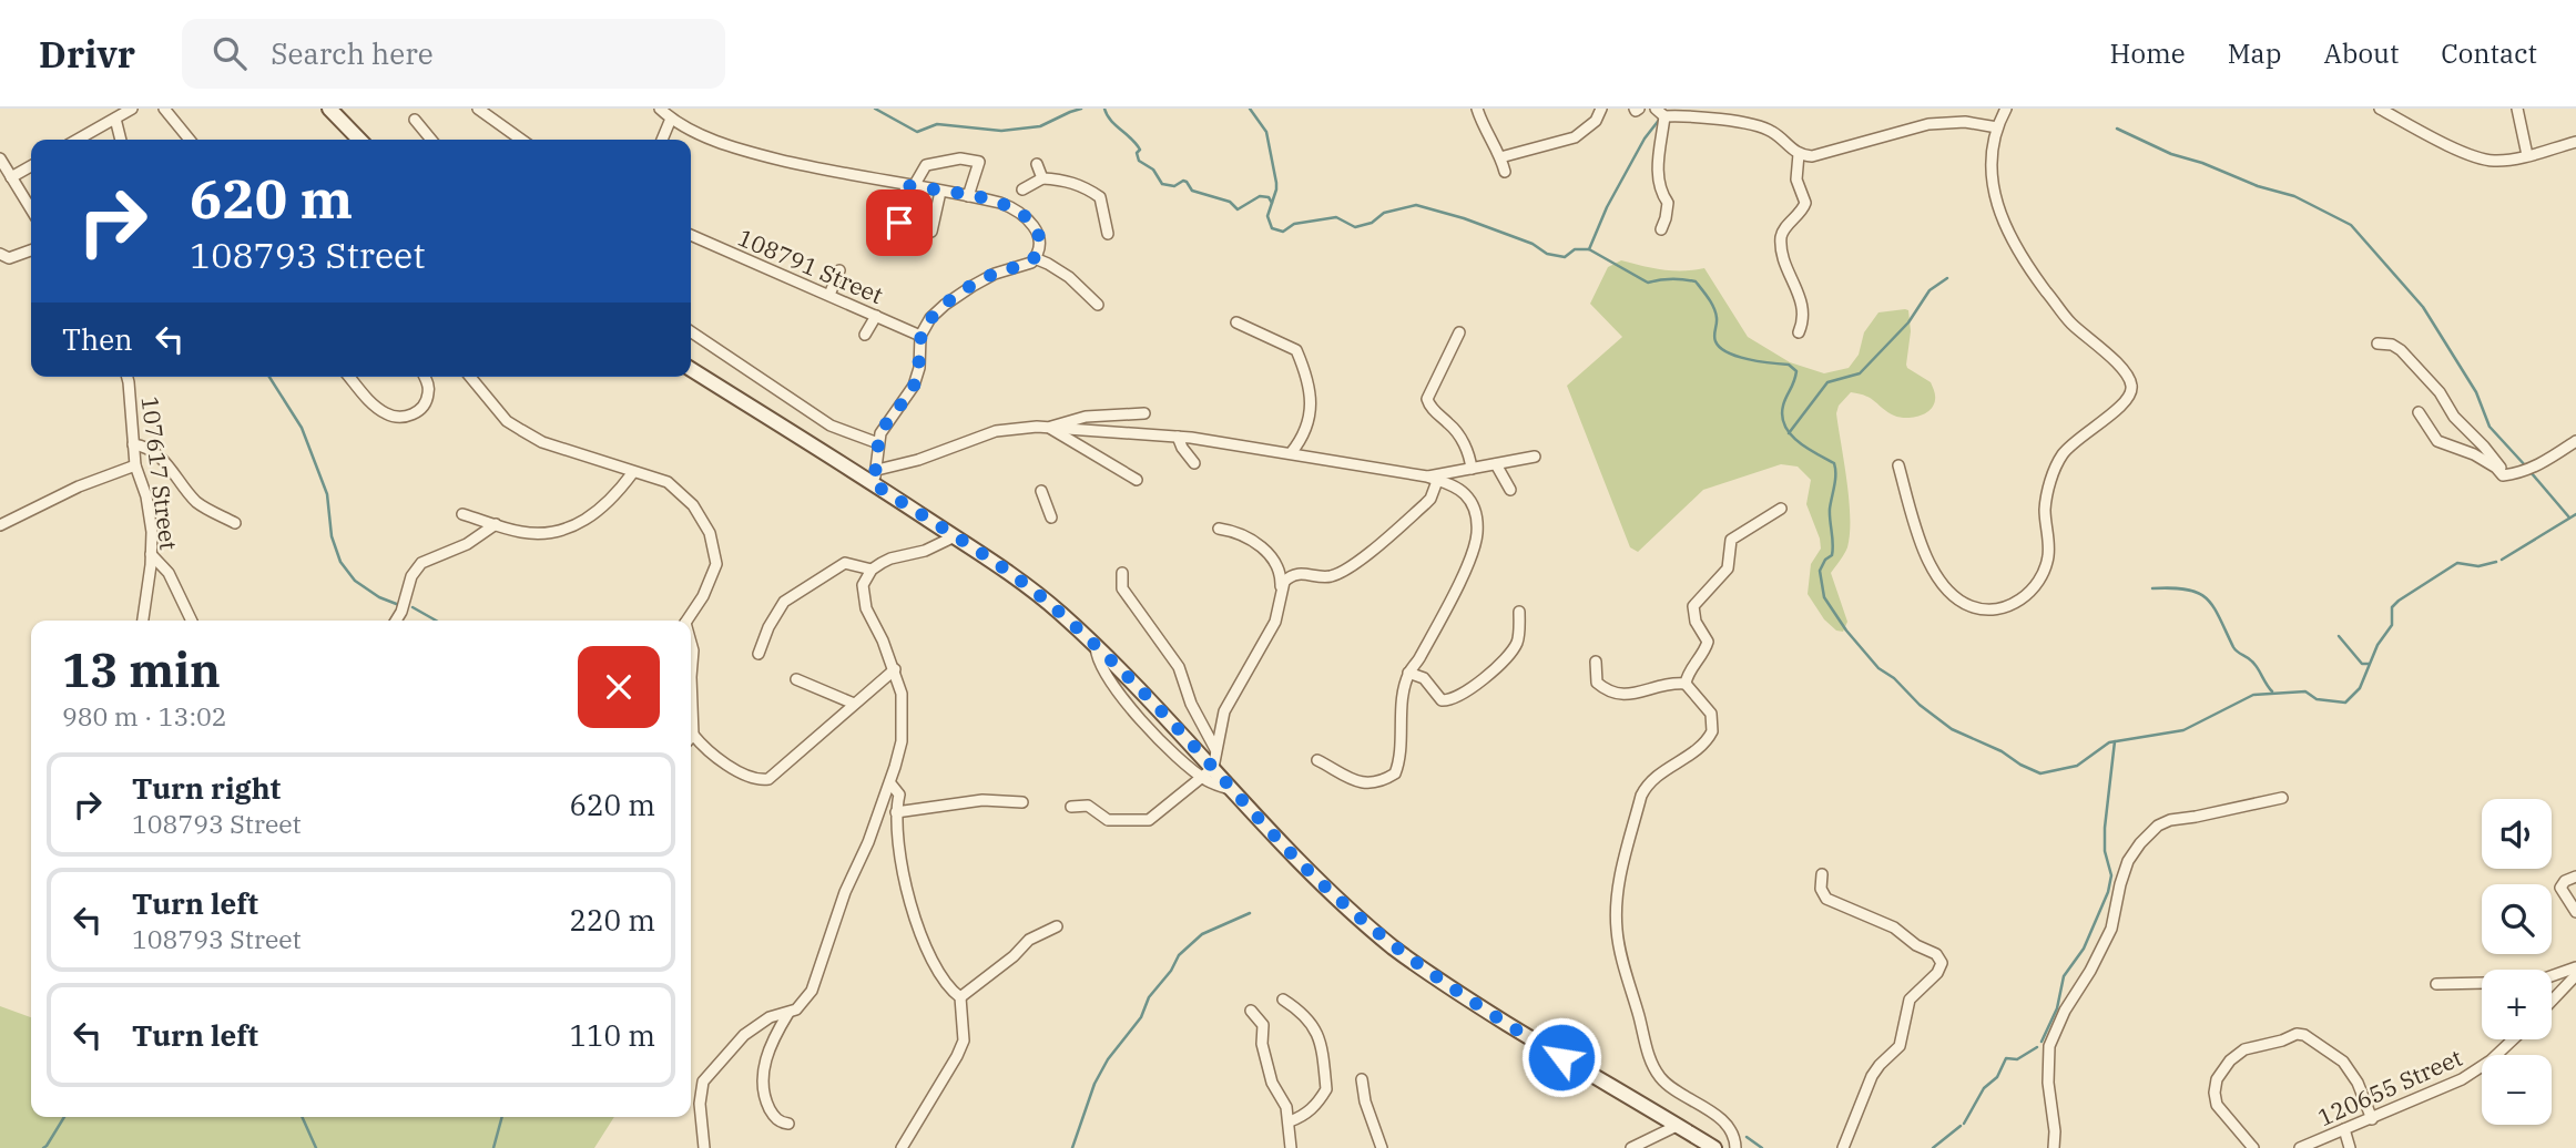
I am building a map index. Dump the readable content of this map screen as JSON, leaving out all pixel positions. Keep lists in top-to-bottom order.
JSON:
{
  "streets": {
    "street": ["108791 Street", "107617 Street", "120655 Street"]
  },
  "page": {
    "header": "Drivr",
    "search": "Search here",
    "nav": [
      "Home",
      "Map",
      "About",
      "Contact"
    ],
    "turn": ["620 m", "108793 Street"],
    "then": "Then",
    "heading": ["13 min", "980 m · 13:02"],
    "list": [
      {
        "name": "Turn right",
        "note": "108793 Street",
        "value": "620 m"
      },
      {
        "name": "Turn left",
        "note": "108793 Street",
        "value": "220 m"
      },
      {
        "name": "Turn left",
        "value": "110 m"
      }
    ],
    "map_buttons": ["+", "−"]
  }
}
